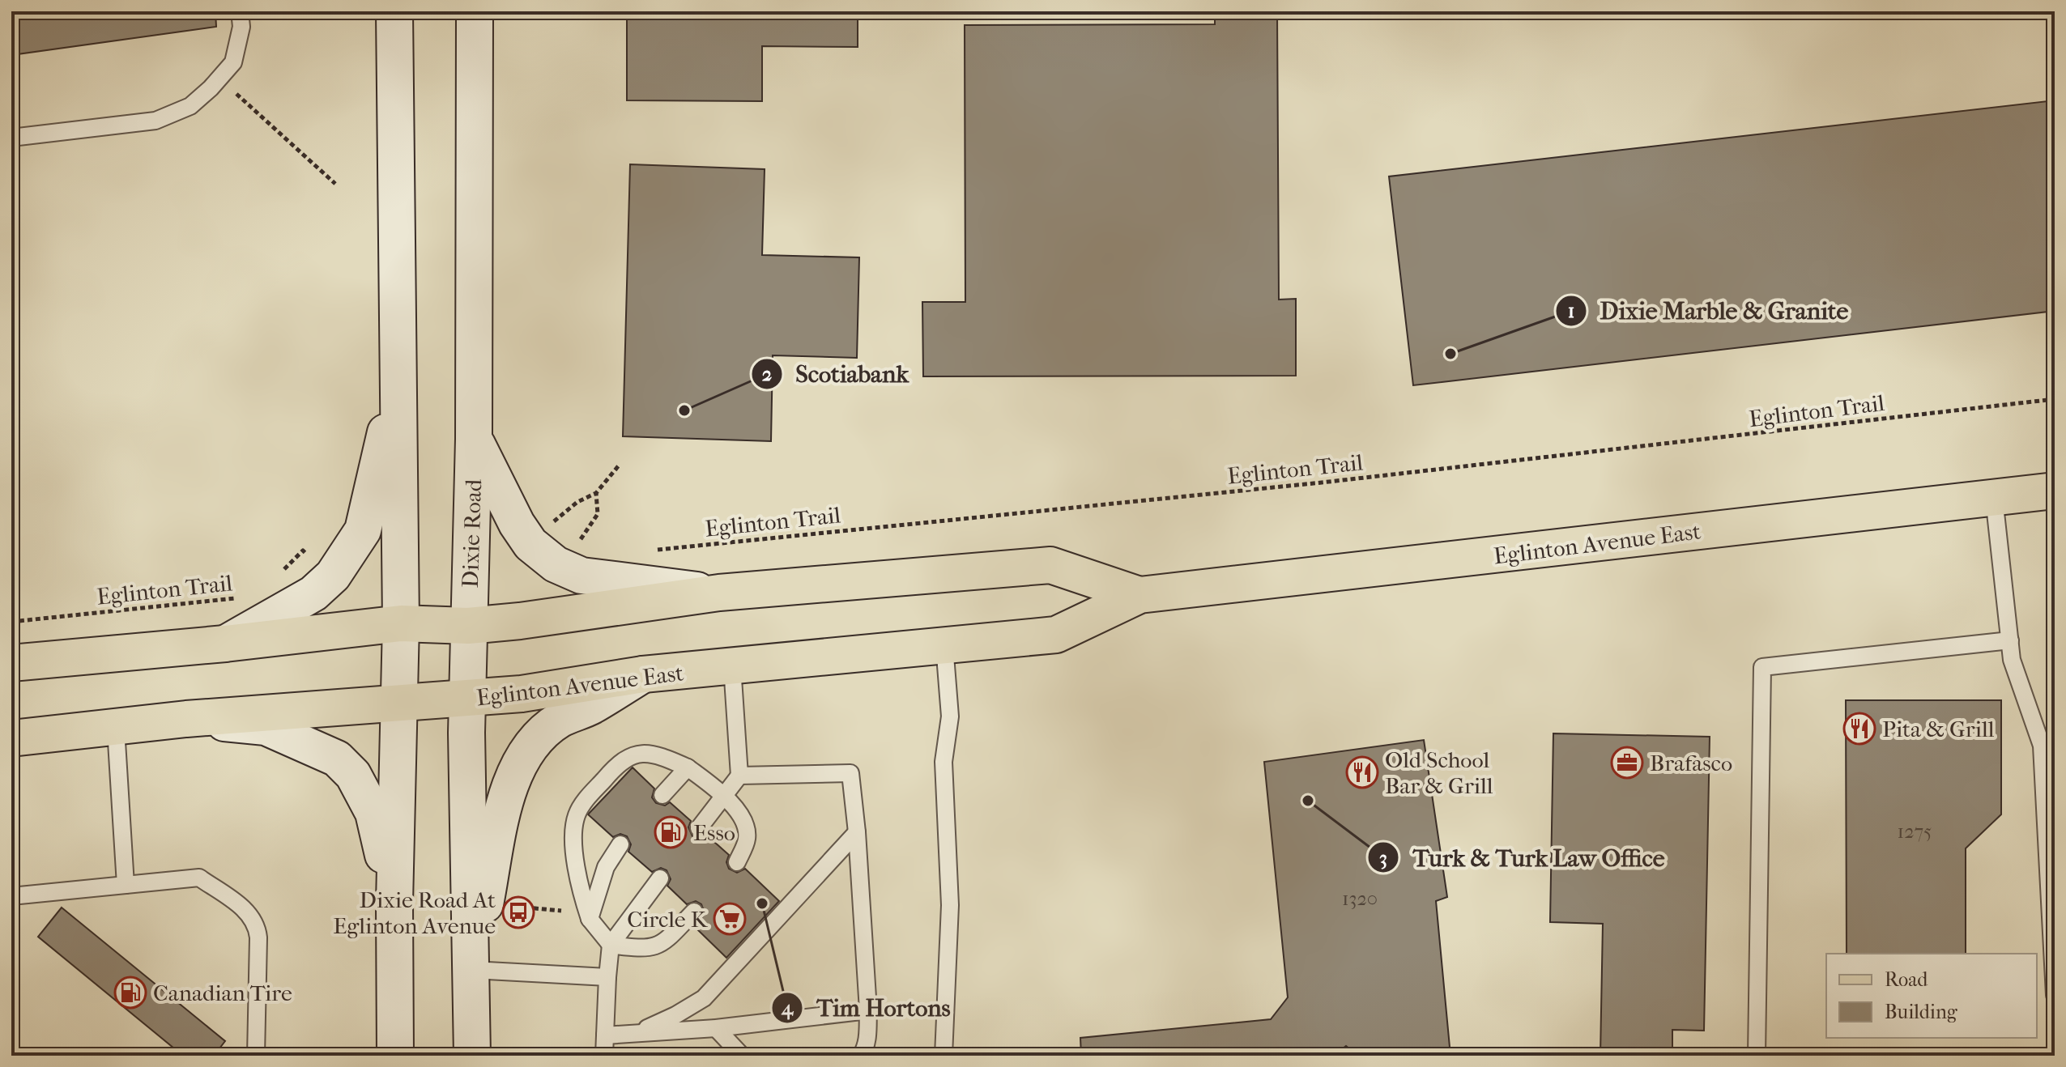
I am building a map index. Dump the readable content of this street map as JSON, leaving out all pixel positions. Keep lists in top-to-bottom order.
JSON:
{
  "streets": {
    "main road": ["Dixie Road", "Eglinton Avenue East"],
    "path": ["Eglinton Trail"]
  },
  "crossings": [
    ["Dixie Road", "Eglinton Avenue East"]
  ],
  "places": {
    "other": [
      "Dixie Marble & Granite",
      "Scotiabank",
      "Turk & Turk Law Office",
      "Tim Hortons"
    ],
    "restaurant": ["Pita & Grill", "Old School Bar & Grill"],
    "office": ["Brafasco"],
    "fuel station": ["Esso", "Canadian Tire"],
    "bus stop": ["Dixie Road At Eglinton Avenue"],
    "supermarket": ["Circle K"]
  },
  "house_numbers": ["1275", "1320"],
  "legend": ["Road", "Building"]
}
